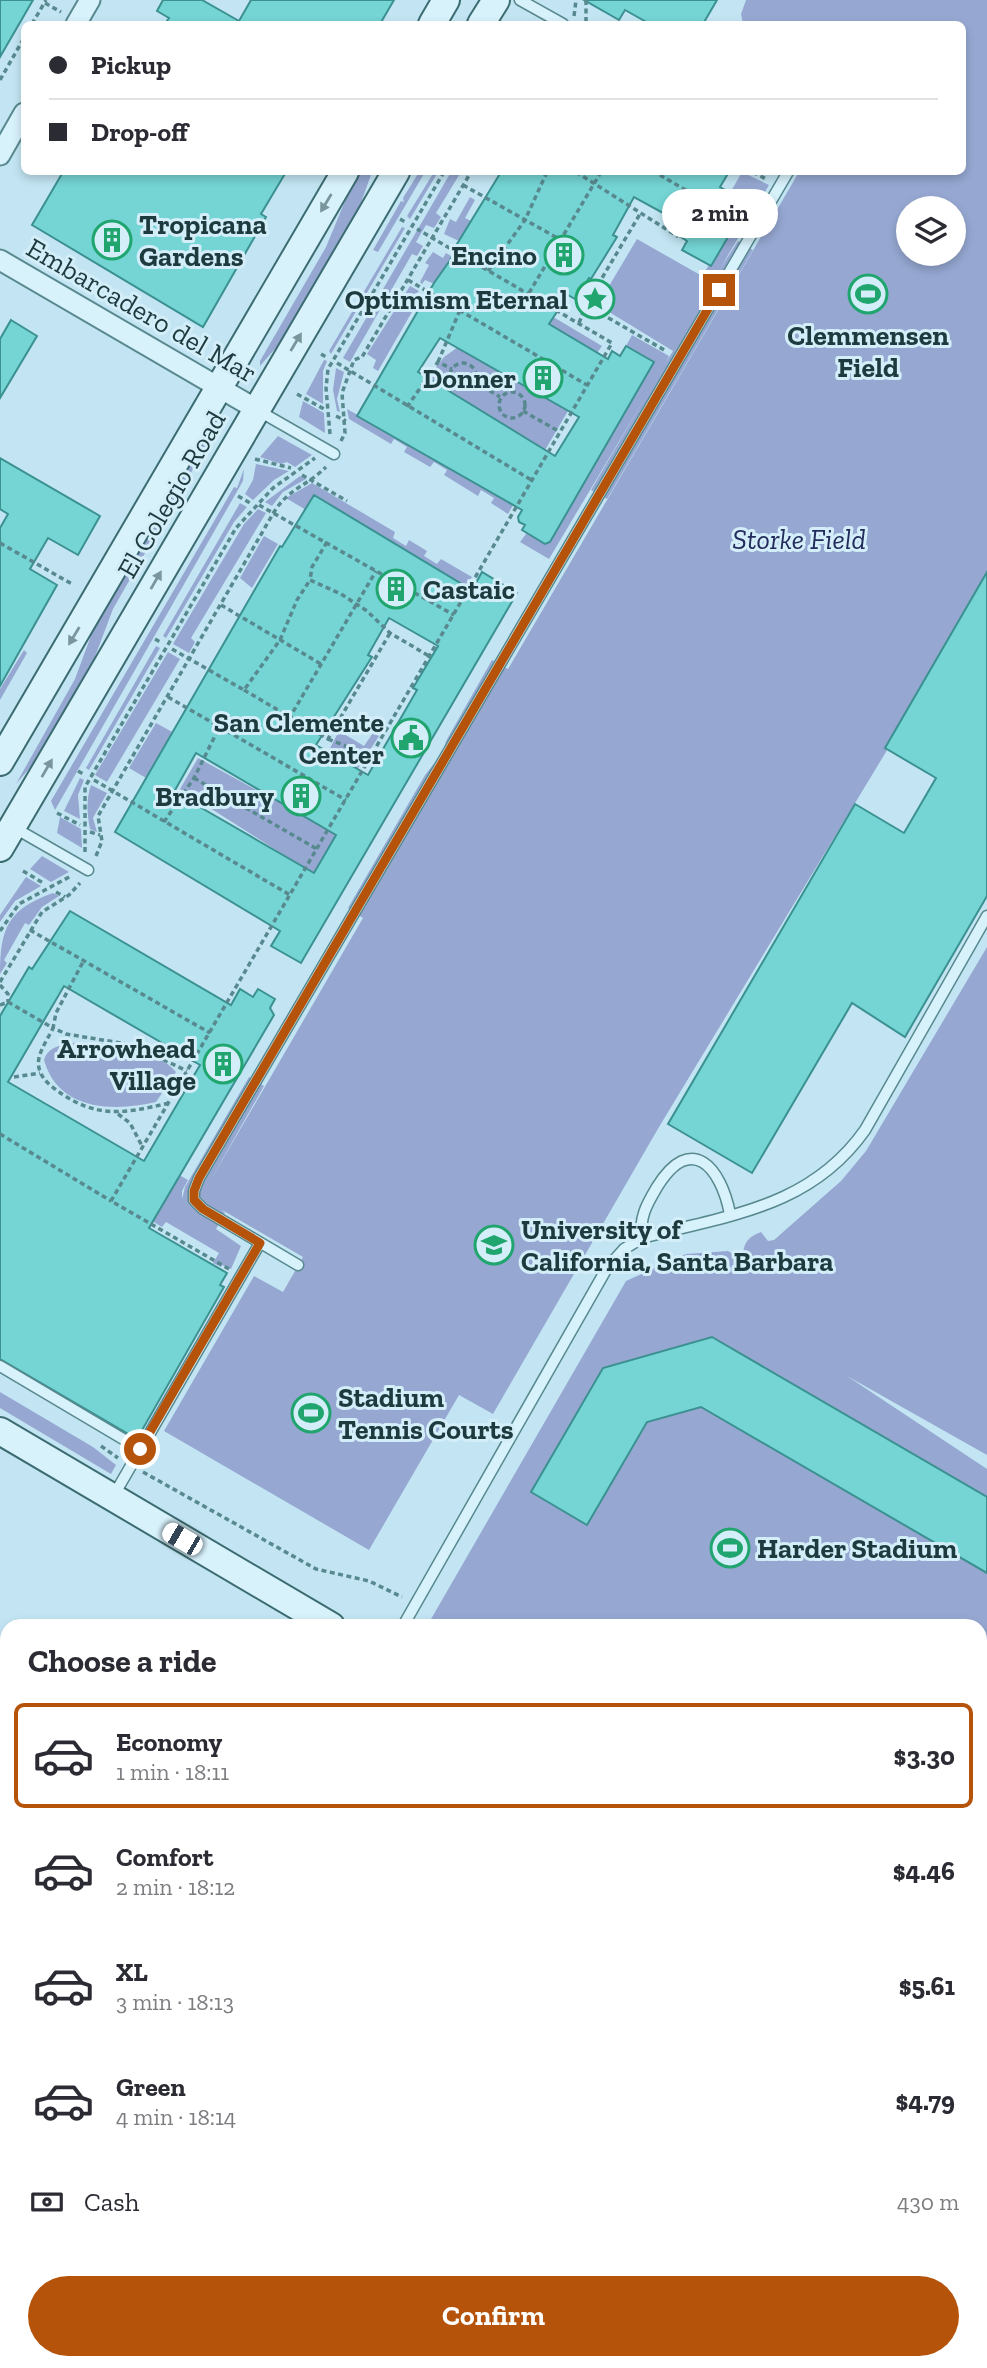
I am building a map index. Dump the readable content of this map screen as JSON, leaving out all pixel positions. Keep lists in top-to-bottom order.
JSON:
{
  "streets": {
    "main road": ["El Colegio Road"],
    "street": ["Embarcadero del Mar"]
  },
  "crossings": [
    ["Embarcadero del Mar", "El Colegio Road"]
  ],
  "parks": ["Storke Field"],
  "places": {
    "building": [
      "Tropicana Gardens",
      "Encino",
      "Donner",
      "Castaic",
      "Bradbury",
      "Arrowhead Village"
    ],
    "sports": ["Clemmensen Field", "Stadium Tennis Courts", "Harder Stadium"],
    "place": ["Optimism Eternal"],
    "public building": ["San Clemente Center"],
    "school or university": ["University of California, Santa Barbara"]
  },
  "page": {
    "banner": ["Pickup", "Drop-off"],
    "bubble": "2 min",
    "heading": "Choose a ride",
    "list": [
      {
        "name": "Economy",
        "note": "1 min · 18:11",
        "value": "$3.30"
      },
      {
        "name": "Comfort",
        "note": "2 min · 18:12",
        "value": "$4.46"
      },
      {
        "name": "XL",
        "note": "3 min · 18:13",
        "value": "$5.61"
      },
      {
        "name": "Green",
        "note": "4 min · 18:14",
        "value": "$4.79"
      }
    ],
    "pay": ["Cash", "430 m"],
    "buttons": "Confirm"
  }
}
